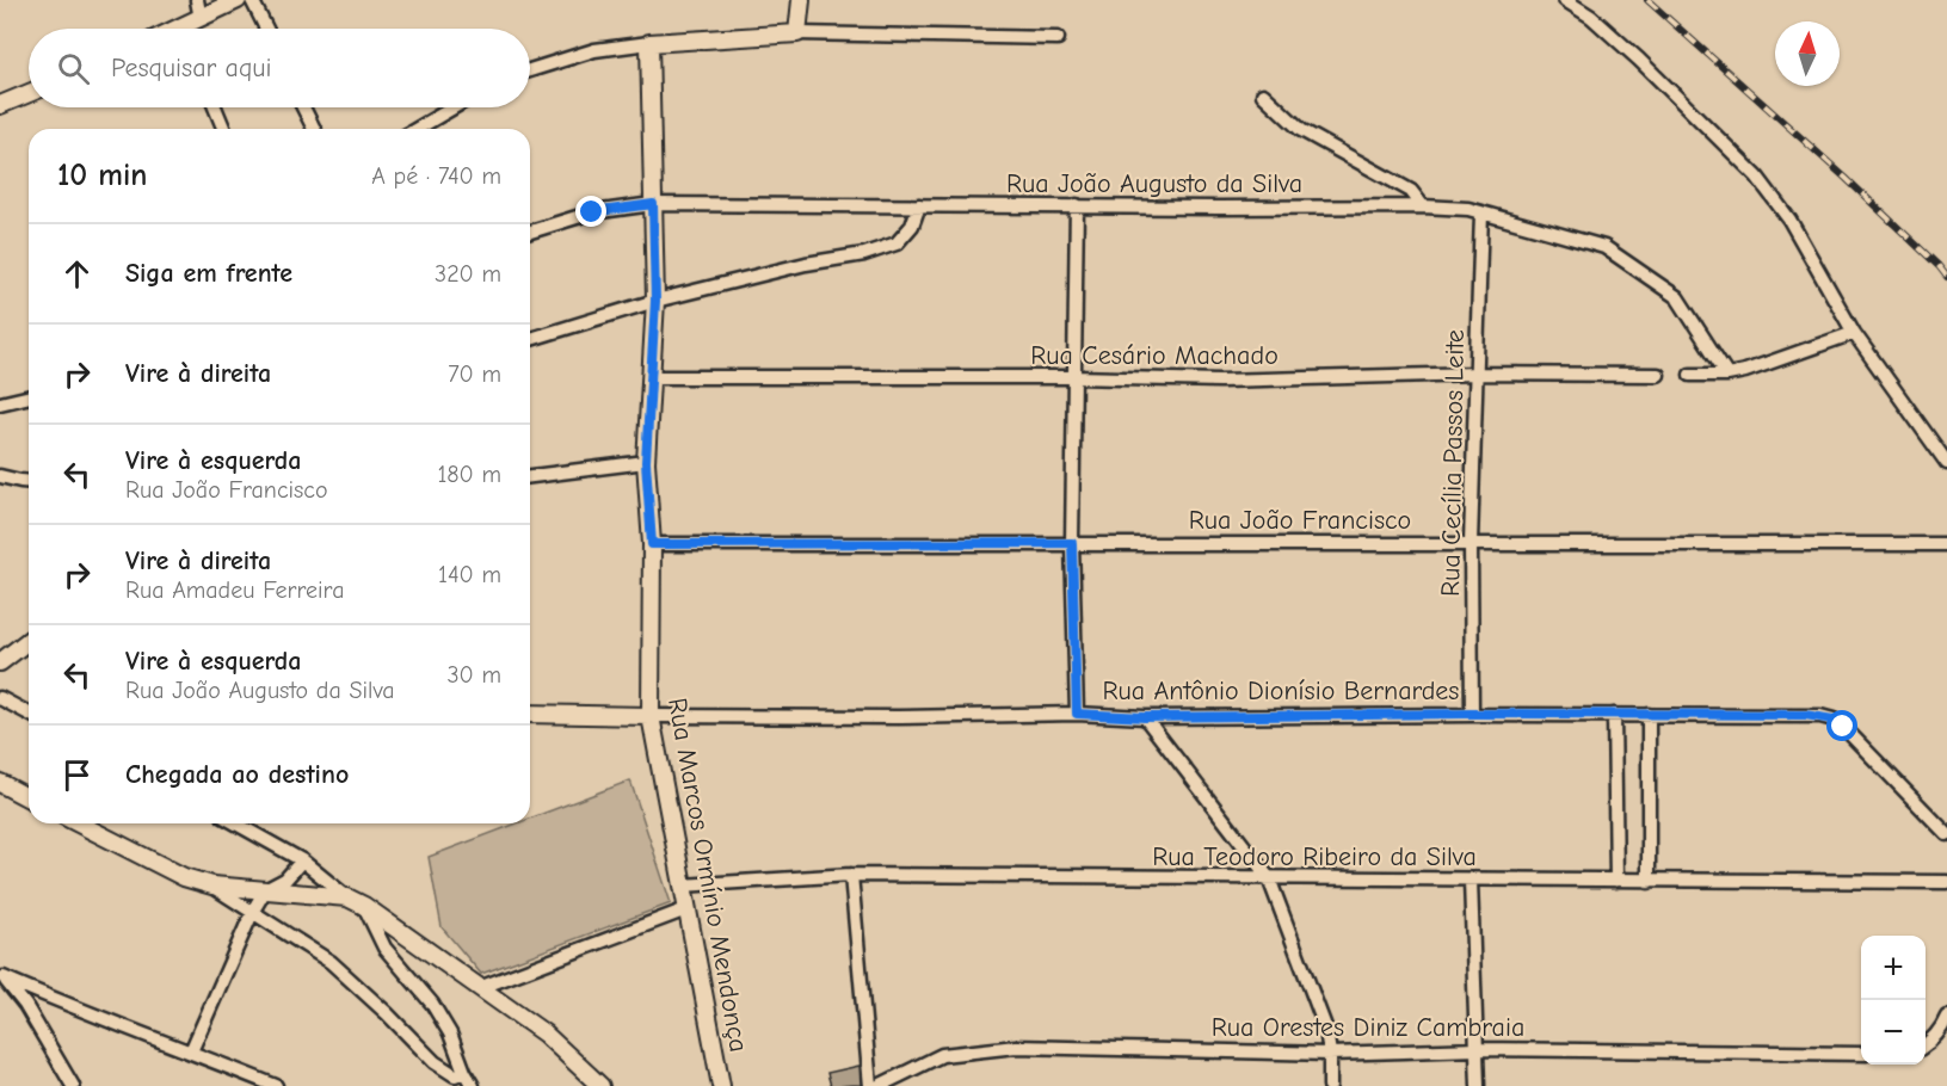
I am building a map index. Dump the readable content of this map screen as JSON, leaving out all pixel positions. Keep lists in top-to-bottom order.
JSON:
{
  "streets": {
    "street": [
      "Rua João Augusto da Silva",
      "Rua Cesário Machado",
      "Rua Cecília Passos Leite",
      "Rua João Francisco",
      "Rua Antônio Dionísio Bernardes",
      "Rua Teodoro Ribeiro da Silva",
      "Rua Marcos Ormínio Mendonça",
      "Rua Orestes Diniz Cambraia"
    ]
  },
  "crossings": [
    ["Rua João Augusto da Silva", "Rua Cecília Passos Leite"],
    ["Rua João Augusto da Silva", "Rua Marcos Ormínio Mendonça"],
    ["Rua Cesário Machado", "Rua Cecília Passos Leite"],
    ["Rua Cesário Machado", "Rua Marcos Ormínio Mendonça"],
    ["Rua Cecília Passos Leite", "Rua João Francisco"],
    ["Rua Cecília Passos Leite", "Rua Antônio Dionísio Bernardes"],
    ["Rua João Francisco", "Rua Marcos Ormínio Mendonça"],
    ["Rua Antônio Dionísio Bernardes", "Rua Marcos Ormínio Mendonça"],
    ["Rua Teodoro Ribeiro da Silva", "Rua Marcos Ormínio Mendonça"]
  ],
  "north": "top",
  "page": {
    "search": "Pesquisar aqui",
    "heading": ["10 min", "A pé · 740 m"],
    "list": [
      ["Siga em frente", "320 m"],
      ["Vire à direita", "70 m"],
      ["Vire à esquerda", "Rua João Francisco", "180 m"],
      ["Vire à direita", "Rua Amadeu Ferreira", "140 m"],
      ["Vire à esquerda", "Rua João Augusto da Silva", "30 m"],
      "Chegada ao destino"
    ],
    "map_buttons": ["+", "−"]
  }
}
